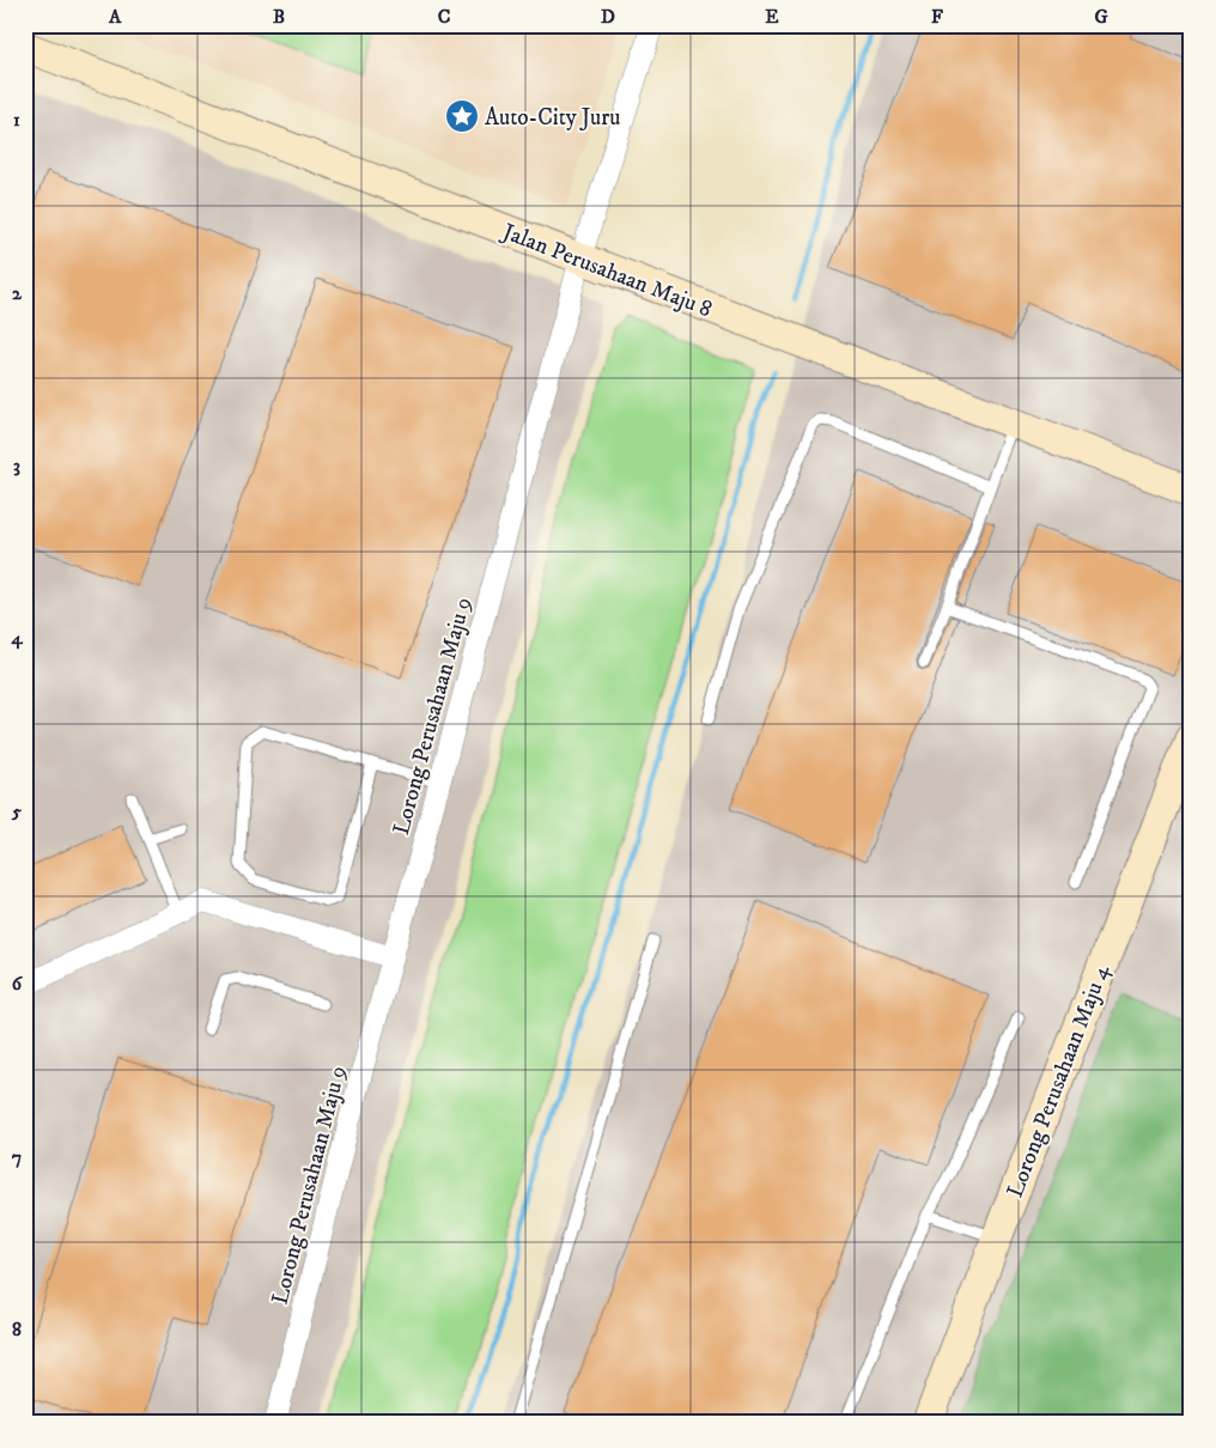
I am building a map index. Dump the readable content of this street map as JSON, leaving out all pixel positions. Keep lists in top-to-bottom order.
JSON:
{
  "streets": {
    "street": ["Jalan Perusahaan Maju 8", "Lorong Perusahaan Maju 9", "Lorong Perusahaan Maju 4"]
  },
  "crossings": [
    ["Jalan Perusahaan Maju 8", "Lorong Perusahaan Maju 9"]
  ],
  "places": {
    "place": ["Auto-City Juru"]
  },
  "grid": {
    "columns": [
      "A",
      "B",
      "C",
      "D",
      "E",
      "F",
      "G"
    ],
    "rows": [
      "1",
      "2",
      "3",
      "4",
      "5",
      "6",
      "7",
      "8"
    ]
  }
}
